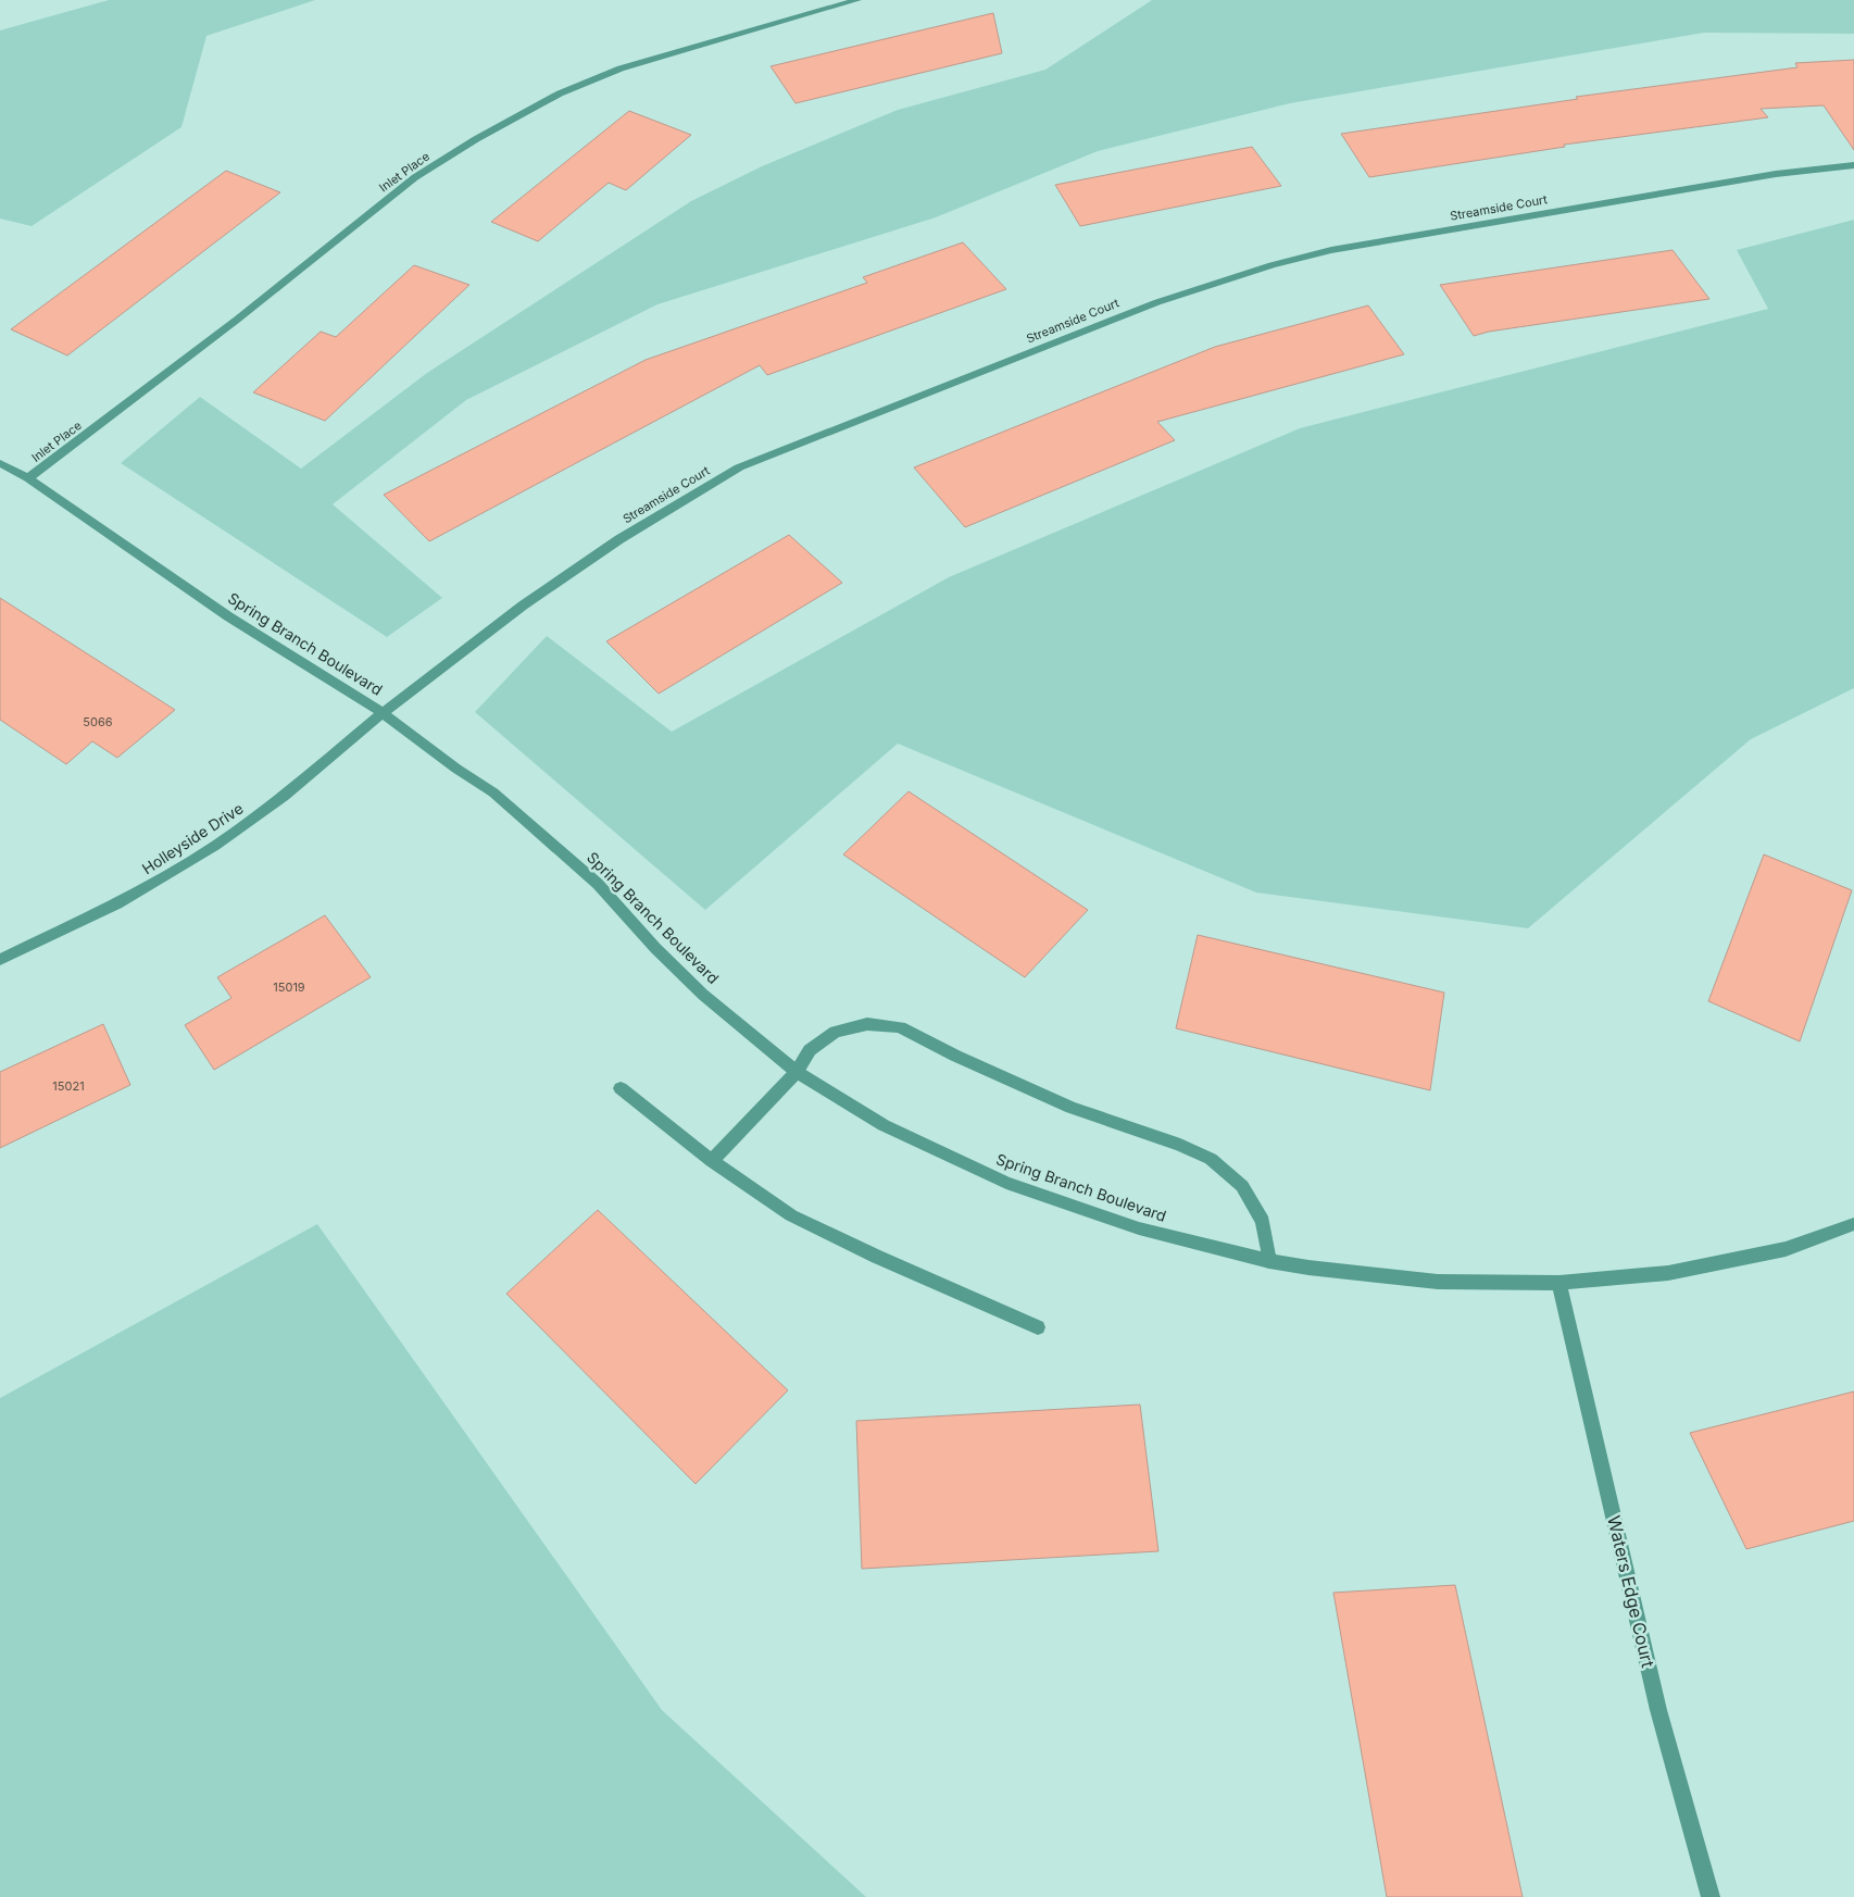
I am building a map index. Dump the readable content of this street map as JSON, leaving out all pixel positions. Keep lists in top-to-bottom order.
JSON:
{
  "streets": {
    "street": [
      "Inlet Place",
      "Streamside Court",
      "Spring Branch Boulevard",
      "Holleyside Drive",
      "Waters Edge Court"
    ]
  },
  "crossings": [
    ["Inlet Place", "Spring Branch Boulevard"],
    ["Streamside Court", "Spring Branch Boulevard"],
    ["Streamside Court", "Holleyside Drive"],
    ["Spring Branch Boulevard", "Holleyside Drive"],
    ["Spring Branch Boulevard", "Waters Edge Court"]
  ],
  "house_numbers": ["5066", "15019", "15021"]
}
